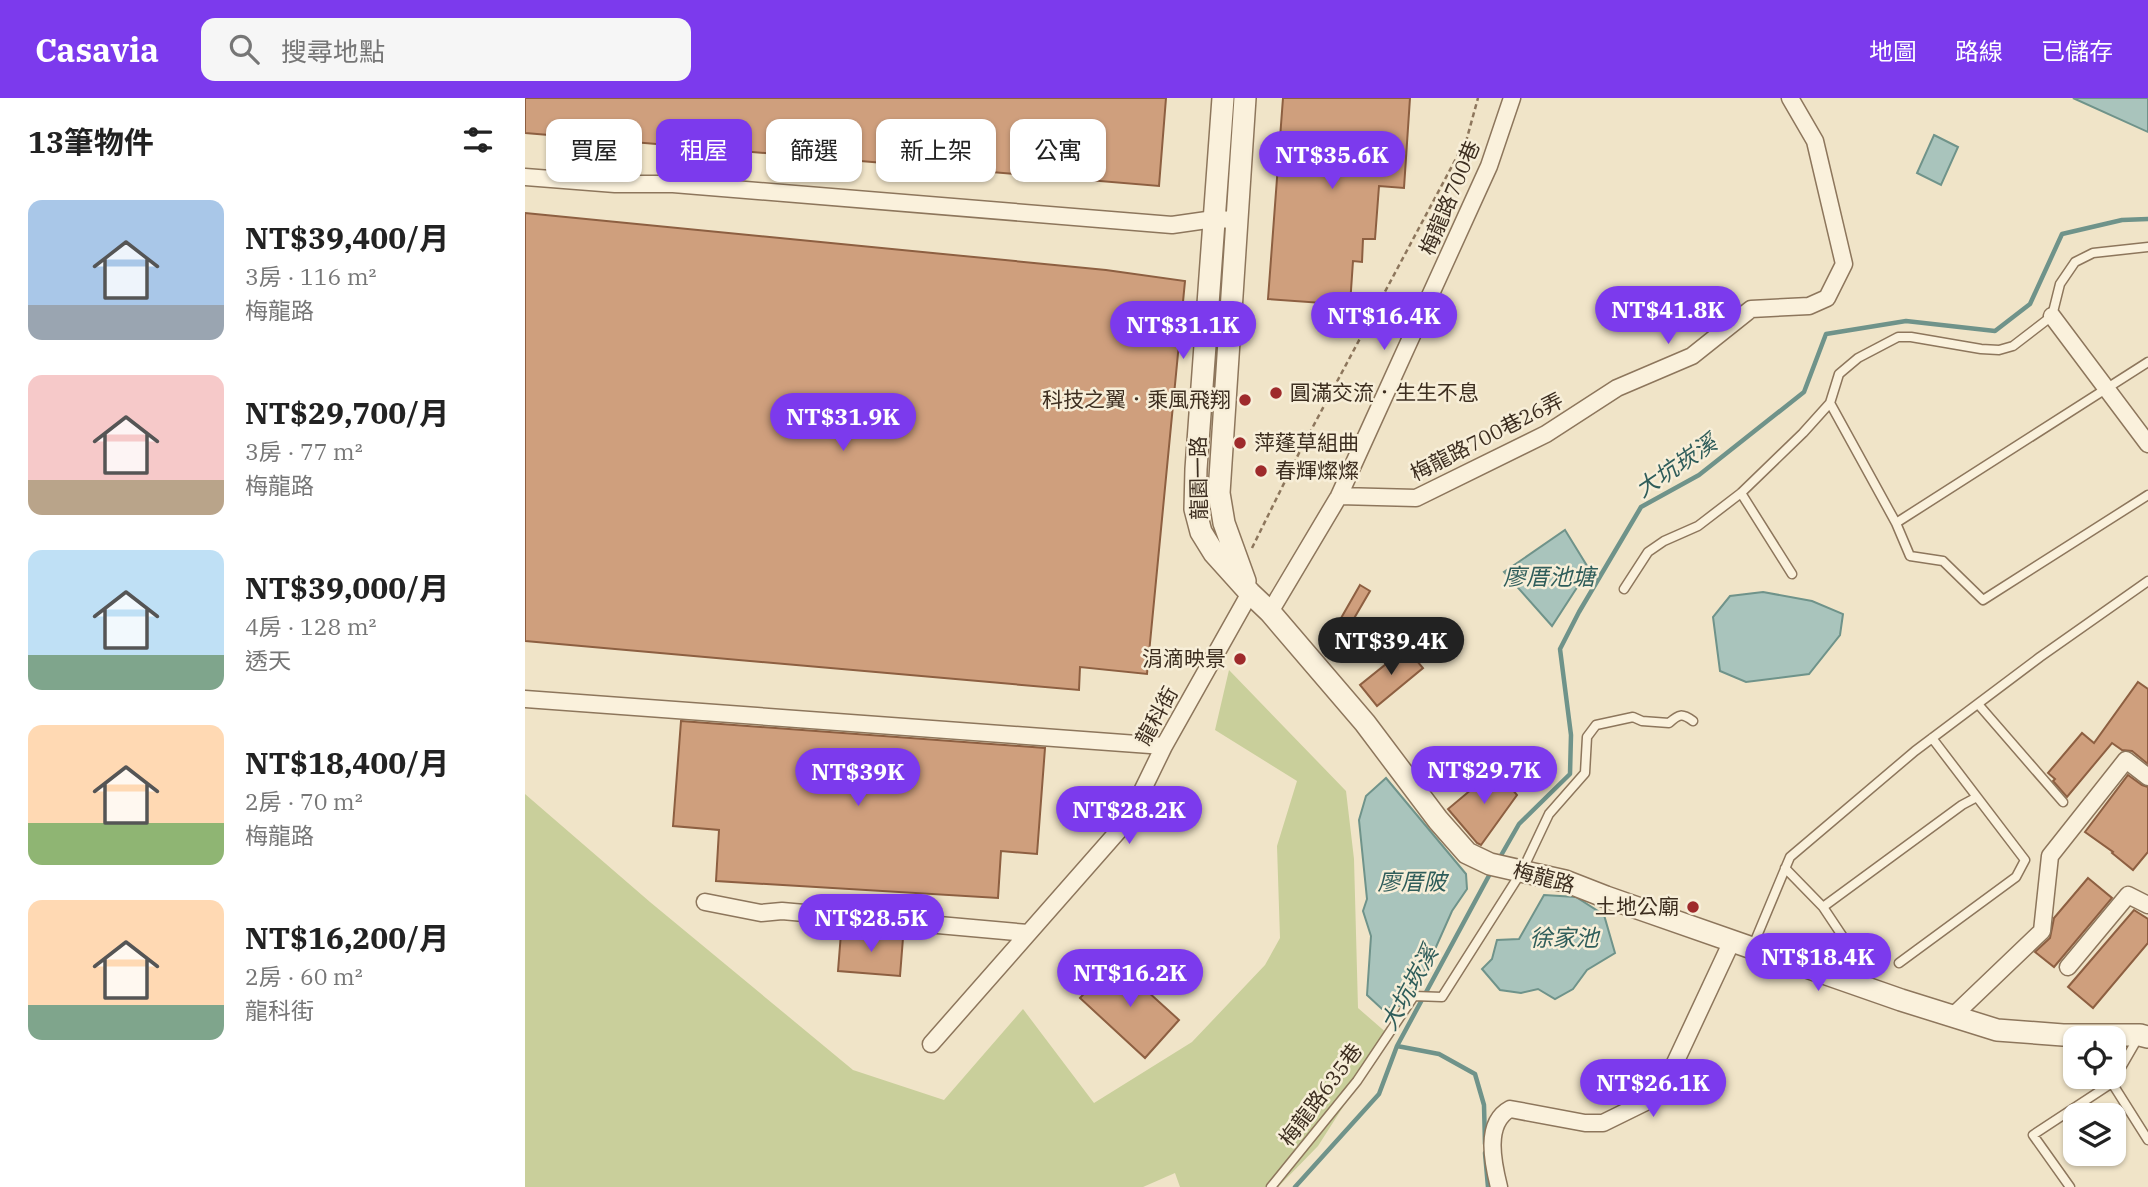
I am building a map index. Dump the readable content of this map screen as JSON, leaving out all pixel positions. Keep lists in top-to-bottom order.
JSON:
{
  "streets": {
    "street": [
      "梅龍路700巷",
      "梅龍路700巷26弄",
      "龍園一路",
      "龍科街",
      "梅龍路"
    ],
    "lane": ["梅龍路635巷"]
  },
  "crossings": [
    ["梅龍路700巷", "梅龍路700巷26弄"],
    ["梅龍路700巷", "梅龍路"],
    ["龍園一路", "龍科街"],
    ["龍園一路", "梅龍路"],
    ["龍科街", "梅龍路"],
    ["梅龍路", "梅龍路635巷"]
  ],
  "water": [
    "大坑崁溪",
    "廖厝池塘",
    "廖厝陂",
    "徐家池"
  ],
  "places": [
    "圓滿交流．生生不息",
    "科技之翼．乘風飛翔",
    "萍蓬草組曲",
    "春輝燦燦",
    "涓滴映景",
    "土地公廟"
  ],
  "page": {
    "header": "Casavia",
    "search": "搜尋地點",
    "nav": ["地圖", "路線", "已儲存"],
    "heading": "13筆物件",
    "chip": [
      "買屋",
      "租屋",
      "篩選",
      "新上架",
      "公寓"
    ],
    "price": [
      "NT$35.6K",
      "NT$41.8K",
      "NT$16.4K",
      "NT$31.1K",
      "NT$31.9K",
      "NT$39.4K",
      "NT$29.7K",
      "NT$39K",
      "NT$28.2K",
      "NT$28.5K",
      "NT$18.4K",
      "NT$16.2K",
      "NT$26.1K"
    ],
    "list": [
      {
        "name": "NT$39,400/月",
        "note": "3房 · 116 m² · 梅龍路"
      },
      {
        "name": "NT$29,700/月",
        "note": "3房 · 77 m² · 梅龍路"
      },
      {
        "name": "NT$39,000/月",
        "note": "4房 · 128 m² · 透天"
      },
      {
        "name": "NT$18,400/月",
        "note": "2房 · 70 m² · 梅龍路"
      },
      {
        "name": "NT$16,200/月",
        "note": "2房 · 60 m² · 龍科街"
      }
    ]
  }
}
